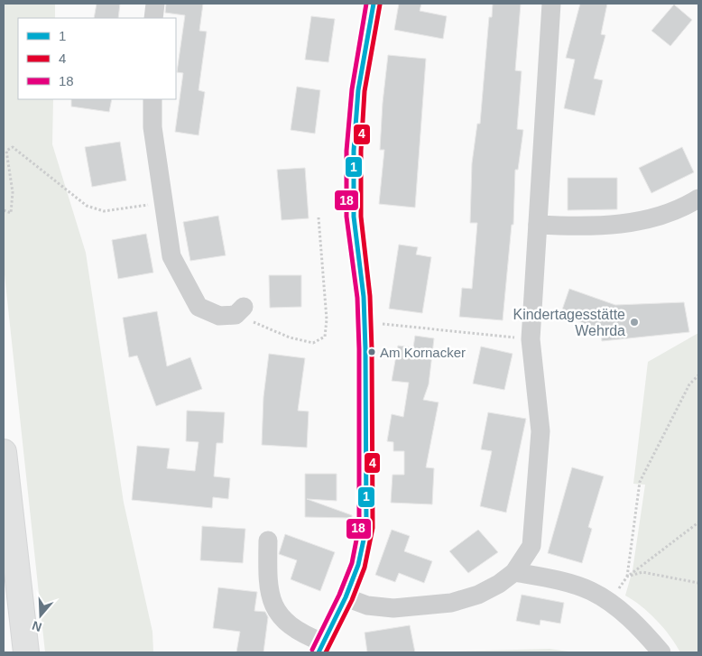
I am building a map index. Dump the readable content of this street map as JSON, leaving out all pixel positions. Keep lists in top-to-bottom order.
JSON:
{
  "places": ["Kindertagesstätte Wehrda", "Am Kornacker"],
  "lines": ["transit line 1", "transit line 18", "transit line 4"],
  "legend": ["1", "4", "18"],
  "north": "bottom"
}
